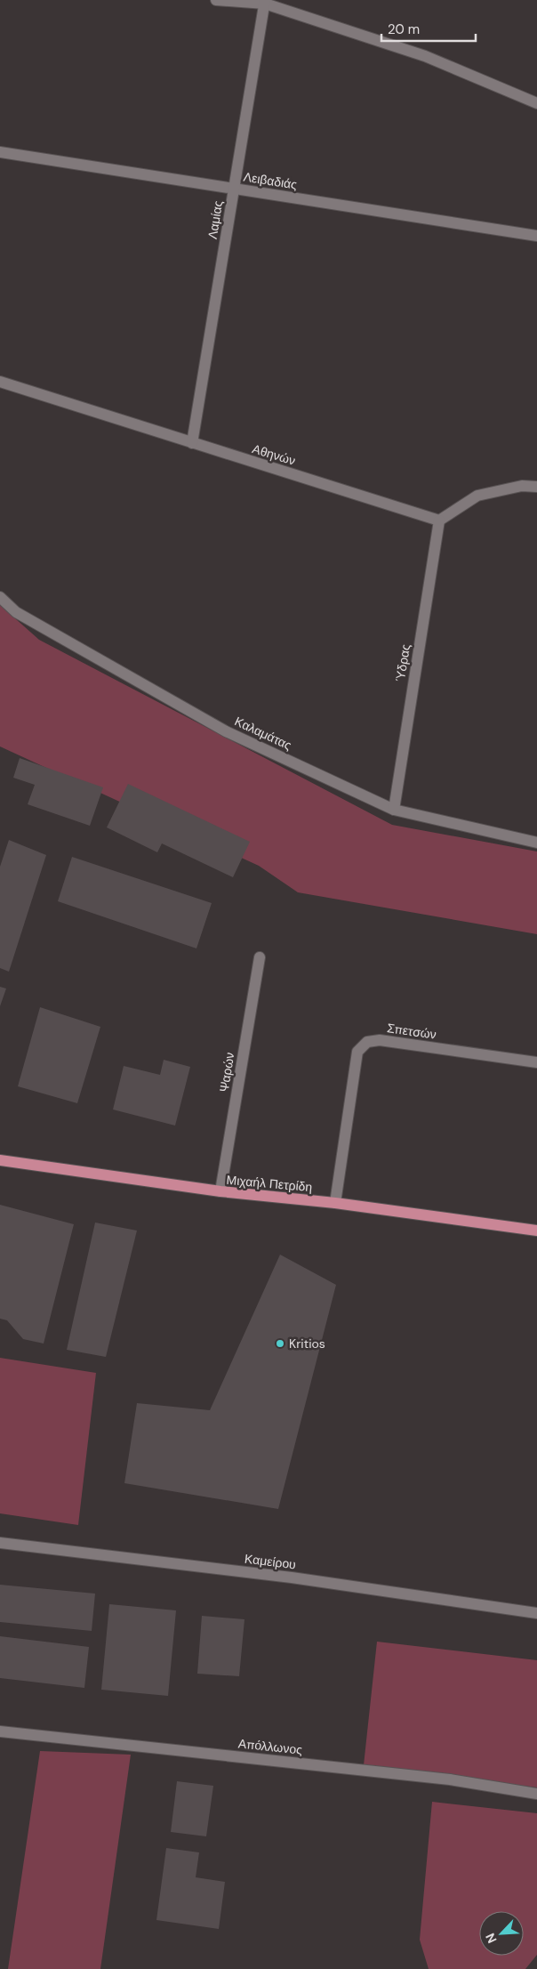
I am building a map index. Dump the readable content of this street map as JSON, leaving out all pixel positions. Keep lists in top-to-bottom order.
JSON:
{
  "streets": {
    "main road": ["Μιχαήλ Πετρίδη"],
    "street": [
      "Λειβαδιάς",
      "Λαμίας",
      "Αθηνών",
      "Ύδρας",
      "Καλαμάτας",
      "Σπετσών",
      "Ψαρών",
      "Καμείρου",
      "Απόλλωνος"
    ]
  },
  "crossings": [
    ["Λειβαδιάς", "Λαμίας"],
    ["Λαμίας", "Αθηνών"],
    ["Αθηνών", "Ύδρας"],
    ["Ύδρας", "Καλαμάτας"],
    ["Σπετσών", "Μιχαήλ Πετρίδη"],
    ["Ψαρών", "Μιχαήλ Πετρίδη"]
  ],
  "places": ["Kritios"],
  "scale_bar": "20 m",
  "north": "bottom left"
}
